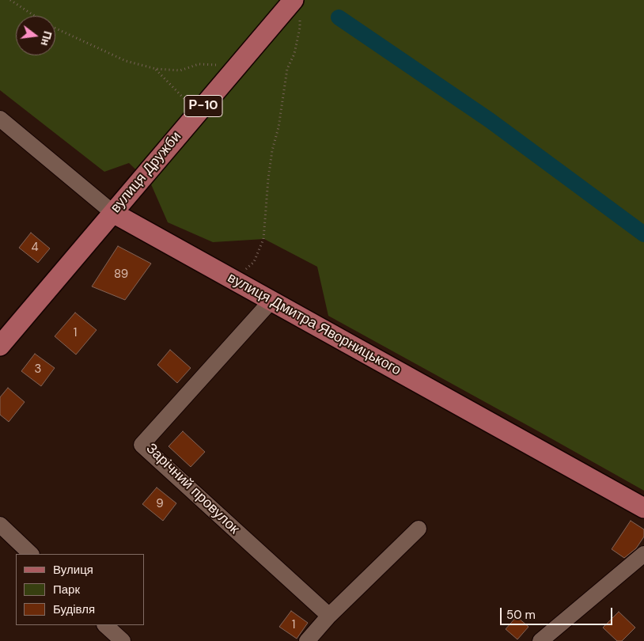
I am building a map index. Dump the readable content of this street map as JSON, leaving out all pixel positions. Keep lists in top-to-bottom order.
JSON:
{
  "streets": {
    "main road": ["Р-10", "вулиця Дружби", "вулиця Дмитра Яворницького"],
    "street": ["Зарічний провулок"]
  },
  "crossings": [
    ["вулиця Дружби", "вулиця Дмитра Яворницького"],
    ["вулиця Дмитра Яворницького", "Зарічний провулок"]
  ],
  "house_numbers": [
    "4",
    "89",
    "1",
    "3",
    "9",
    "1"
  ],
  "legend": ["Вулиця", "Парк", "Будівля"],
  "scale_bar": "50 m",
  "north": "right"
}
